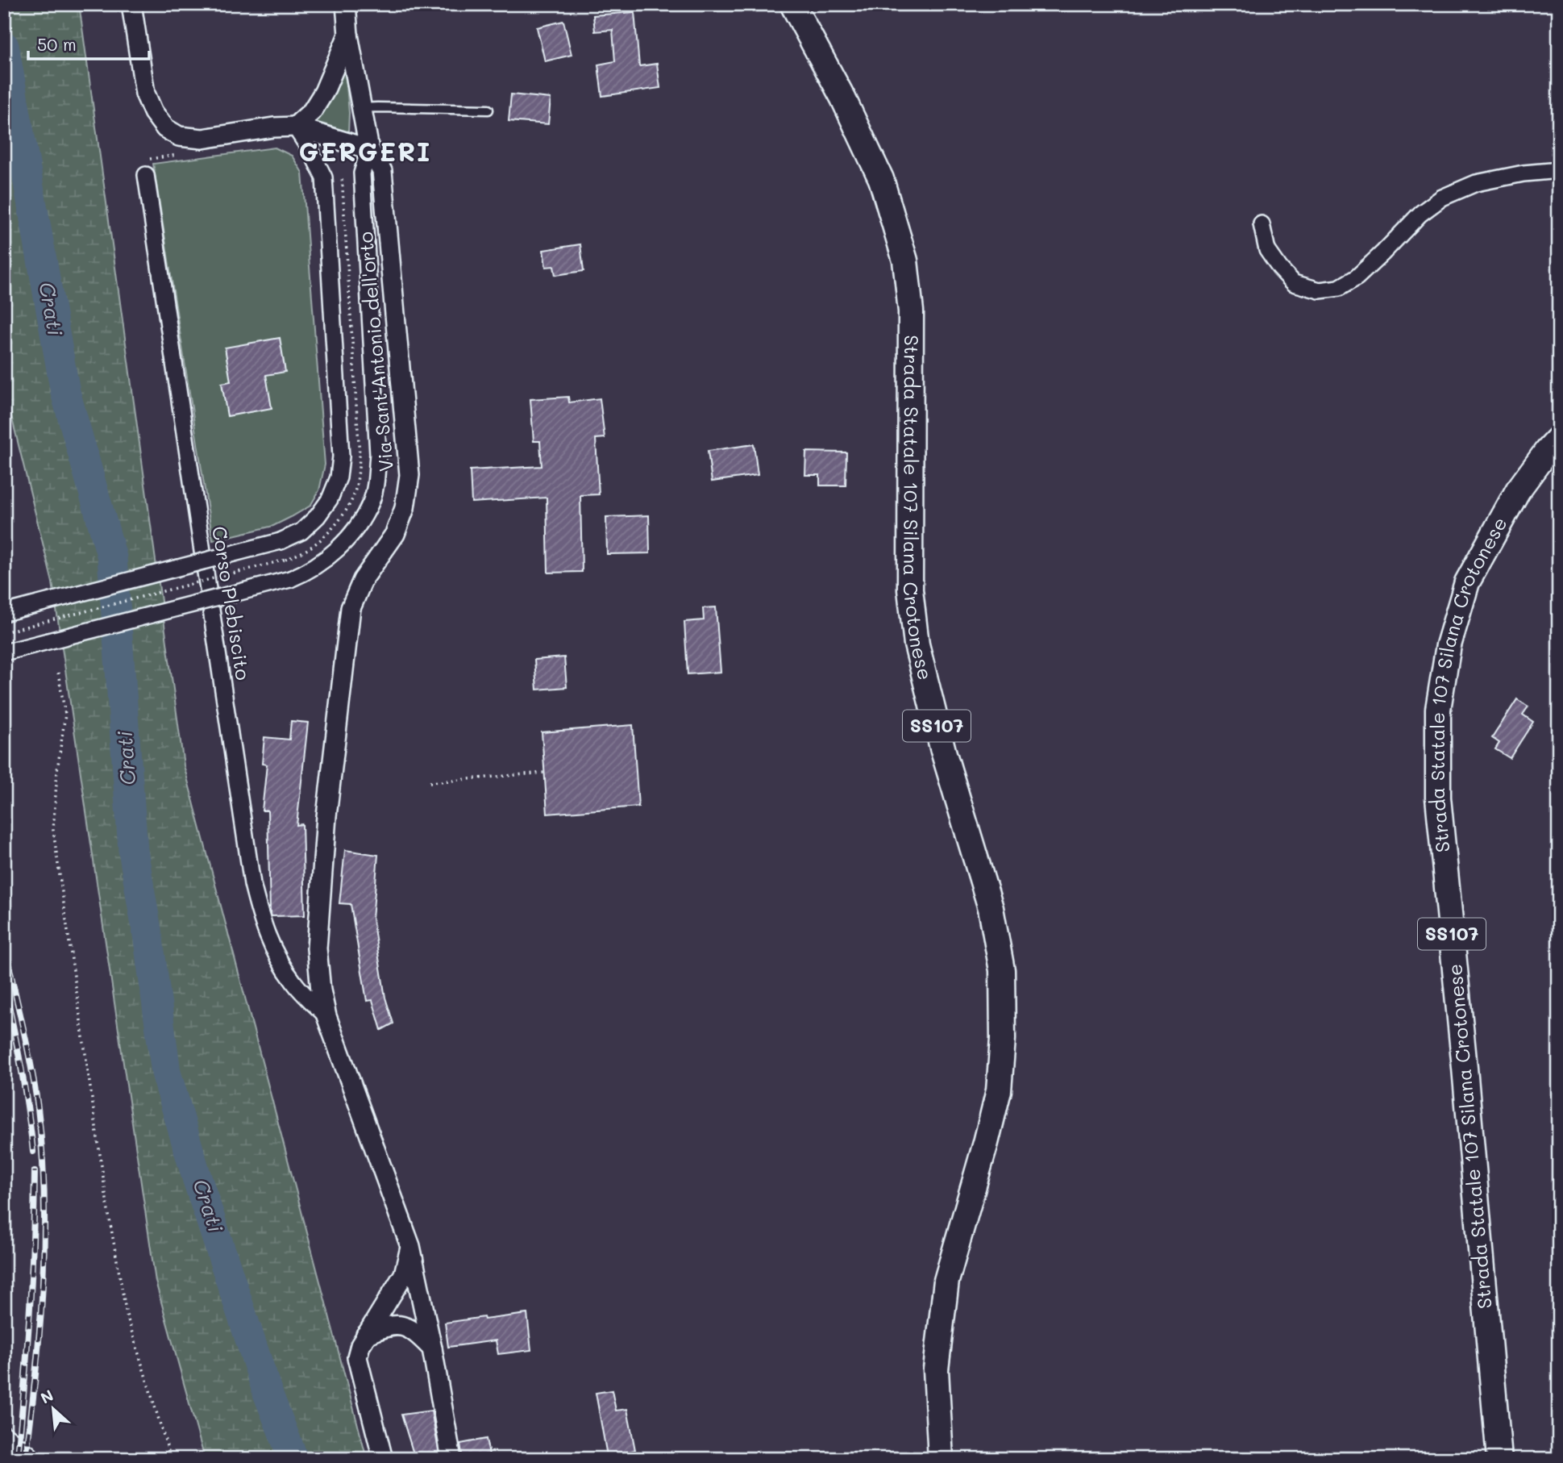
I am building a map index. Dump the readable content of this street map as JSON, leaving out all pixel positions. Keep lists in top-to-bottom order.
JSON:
{
  "streets": {
    "main road": ["Strada Statale 107 Silana Crotonese", "SS107"],
    "street": ["Via Sant'Antonio dell'orto", "Corso Plebiscito"]
  },
  "crossings": [
    ["Via Sant'Antonio dell'orto", "Corso Plebiscito"]
  ],
  "districts": ["GERGERI"],
  "water": ["Crati"],
  "scale_bar": "50 m",
  "north": "top left"
}
